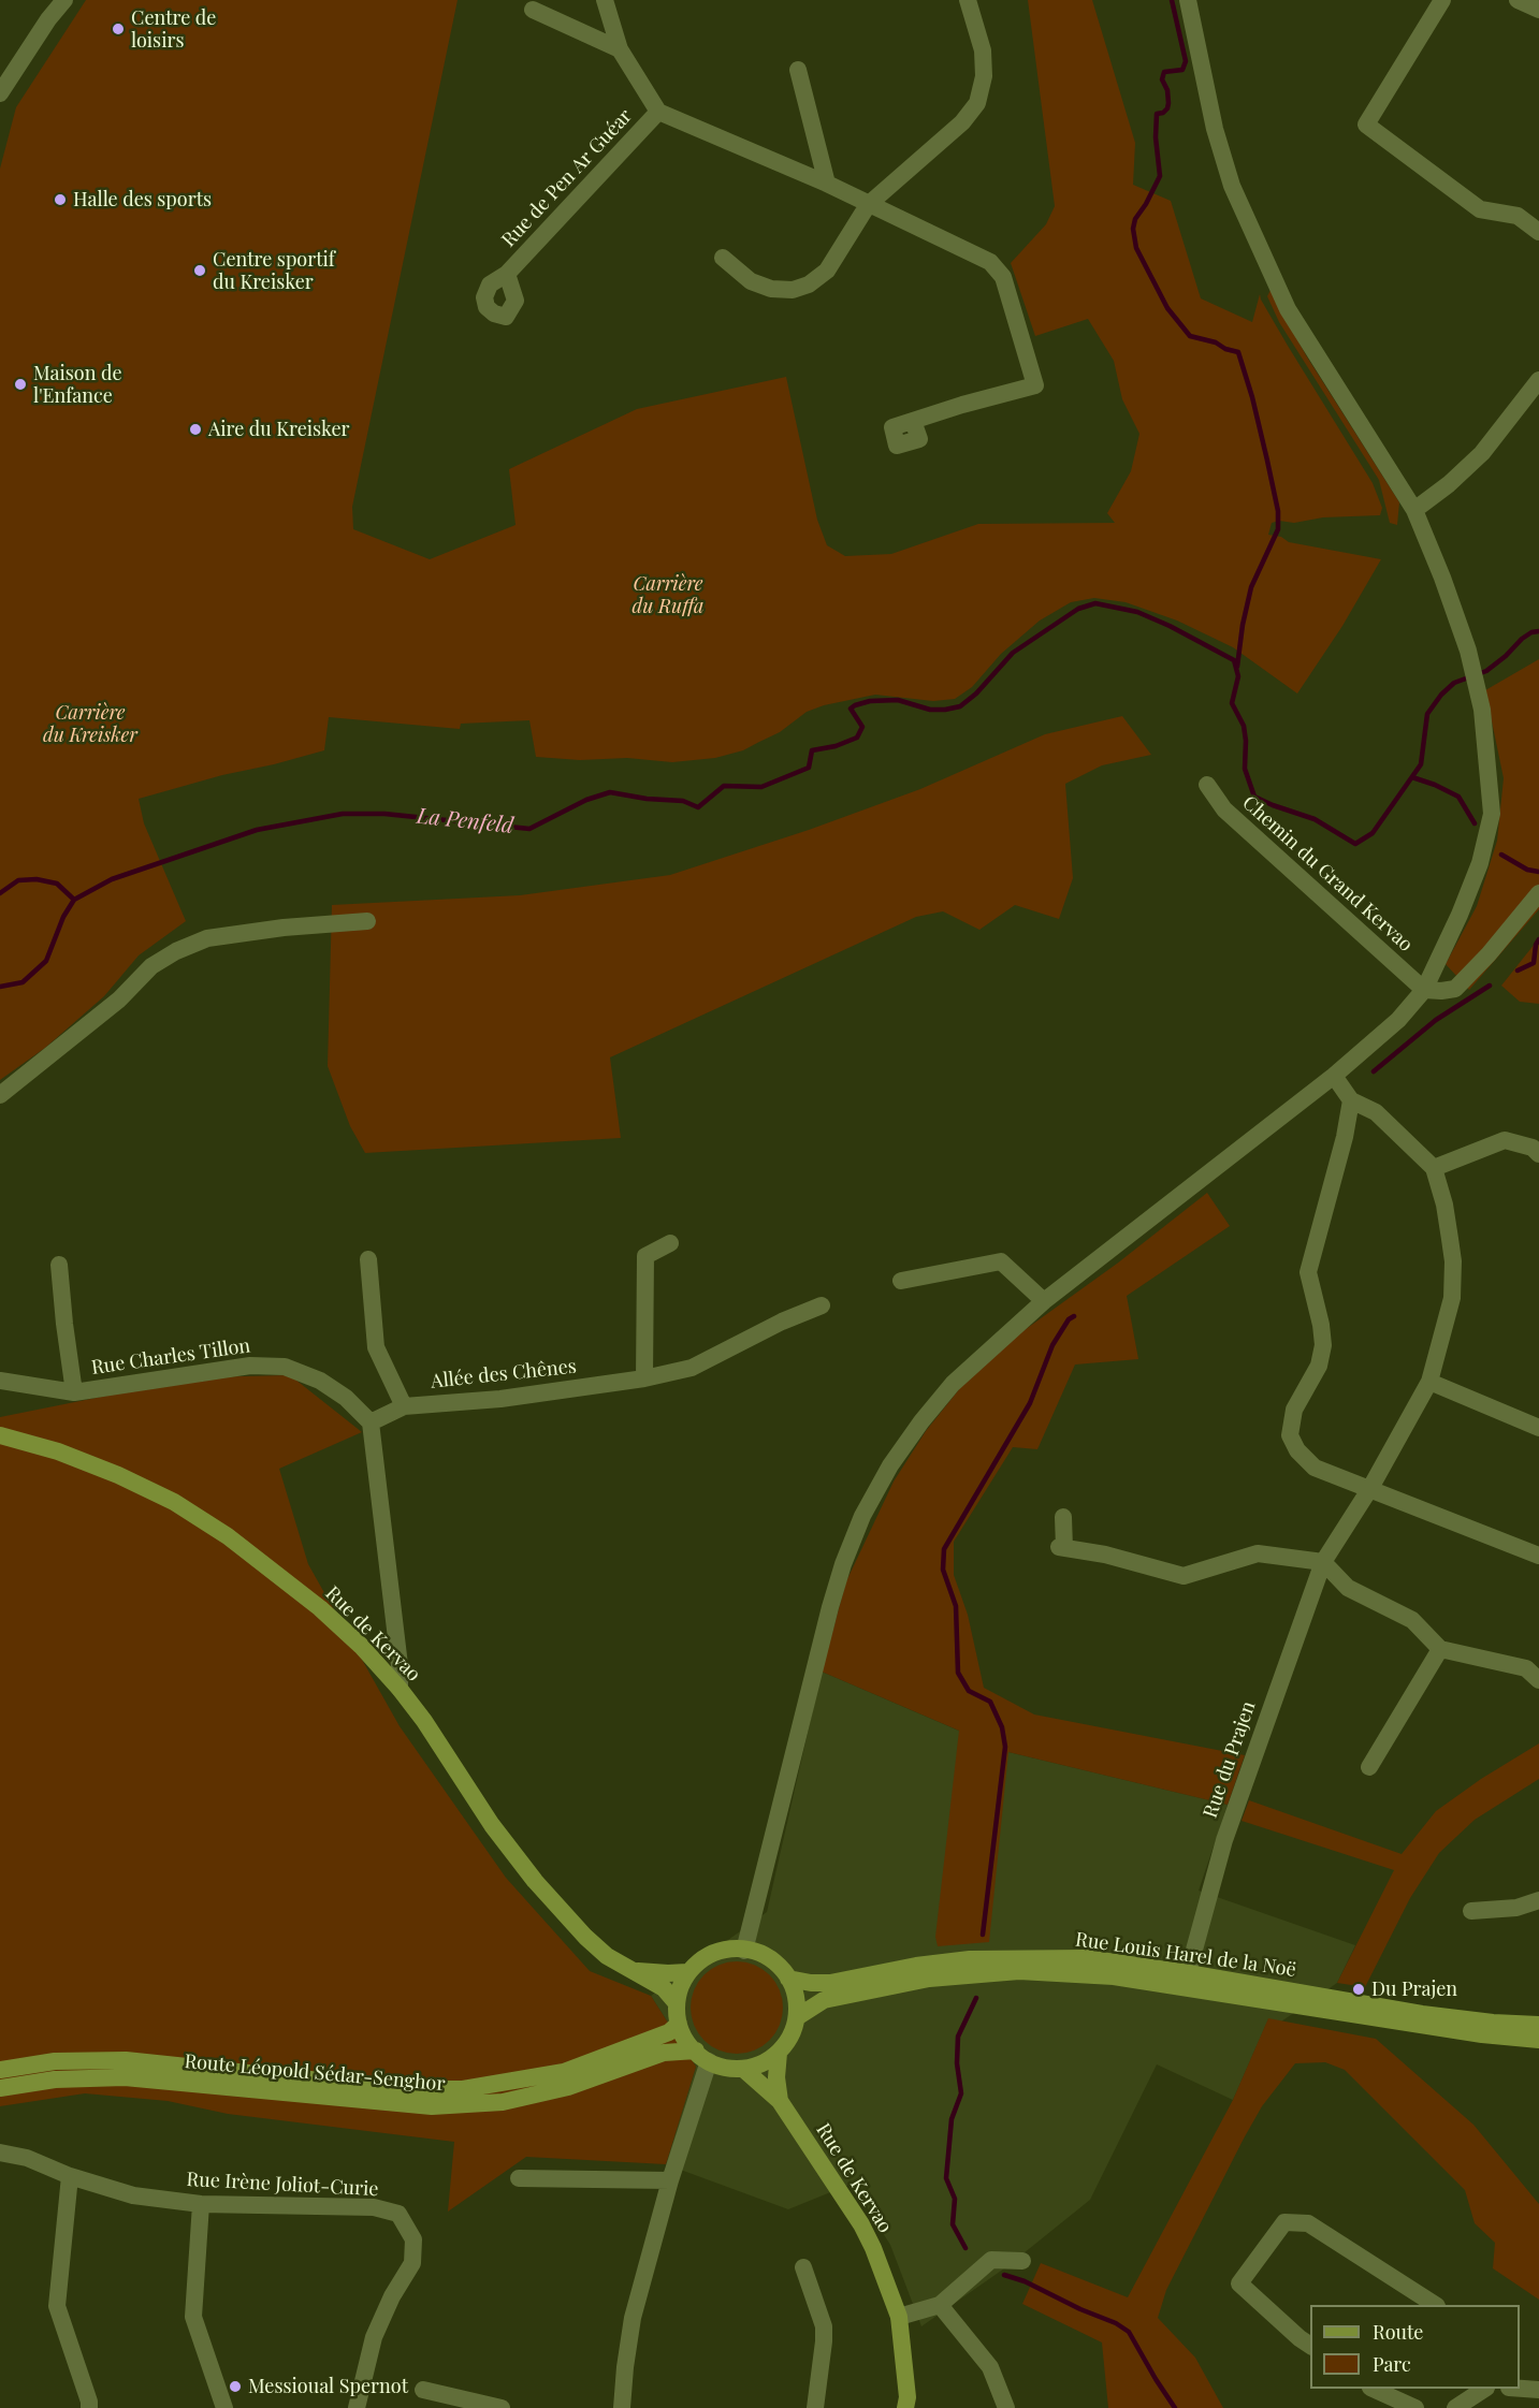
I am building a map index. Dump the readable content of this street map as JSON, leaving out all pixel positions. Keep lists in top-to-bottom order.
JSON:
{
  "streets": {
    "main road": ["Rue de Kervao", "Rue Louis Harel de la Noë", "Route Léopold Sédar-Senghor"],
    "street": [
      "Rue de Pen Ar Guéar",
      "Chemin du Grand Kervao",
      "Rue Charles Tillon",
      "Allée des Chênes",
      "Rue du Prajen",
      "Rue Irène Joliot-Curie"
    ]
  },
  "crossings": [
    ["Rue Charles Tillon", "Allée des Chênes"],
    ["Rue de Kervao", "Rue Louis Harel de la Noë"],
    ["Rue de Kervao", "Route Léopold Sédar-Senghor"],
    ["Rue du Prajen", "Rue Louis Harel de la Noë"],
    ["Rue Louis Harel de la Noë", "Route Léopold Sédar-Senghor"]
  ],
  "water": ["La Penfeld"],
  "parks": ["Carrière du Ruffa", "Carrière du Kreisker"],
  "places": [
    "Centre de loisirs",
    "Halle des sports",
    "Centre sportif du Kreisker",
    "Maison de l'Enfance",
    "Aire du Kreisker",
    "Du Prajen",
    "Messioual Spernot"
  ],
  "legend": ["Route", "Parc"]
}
